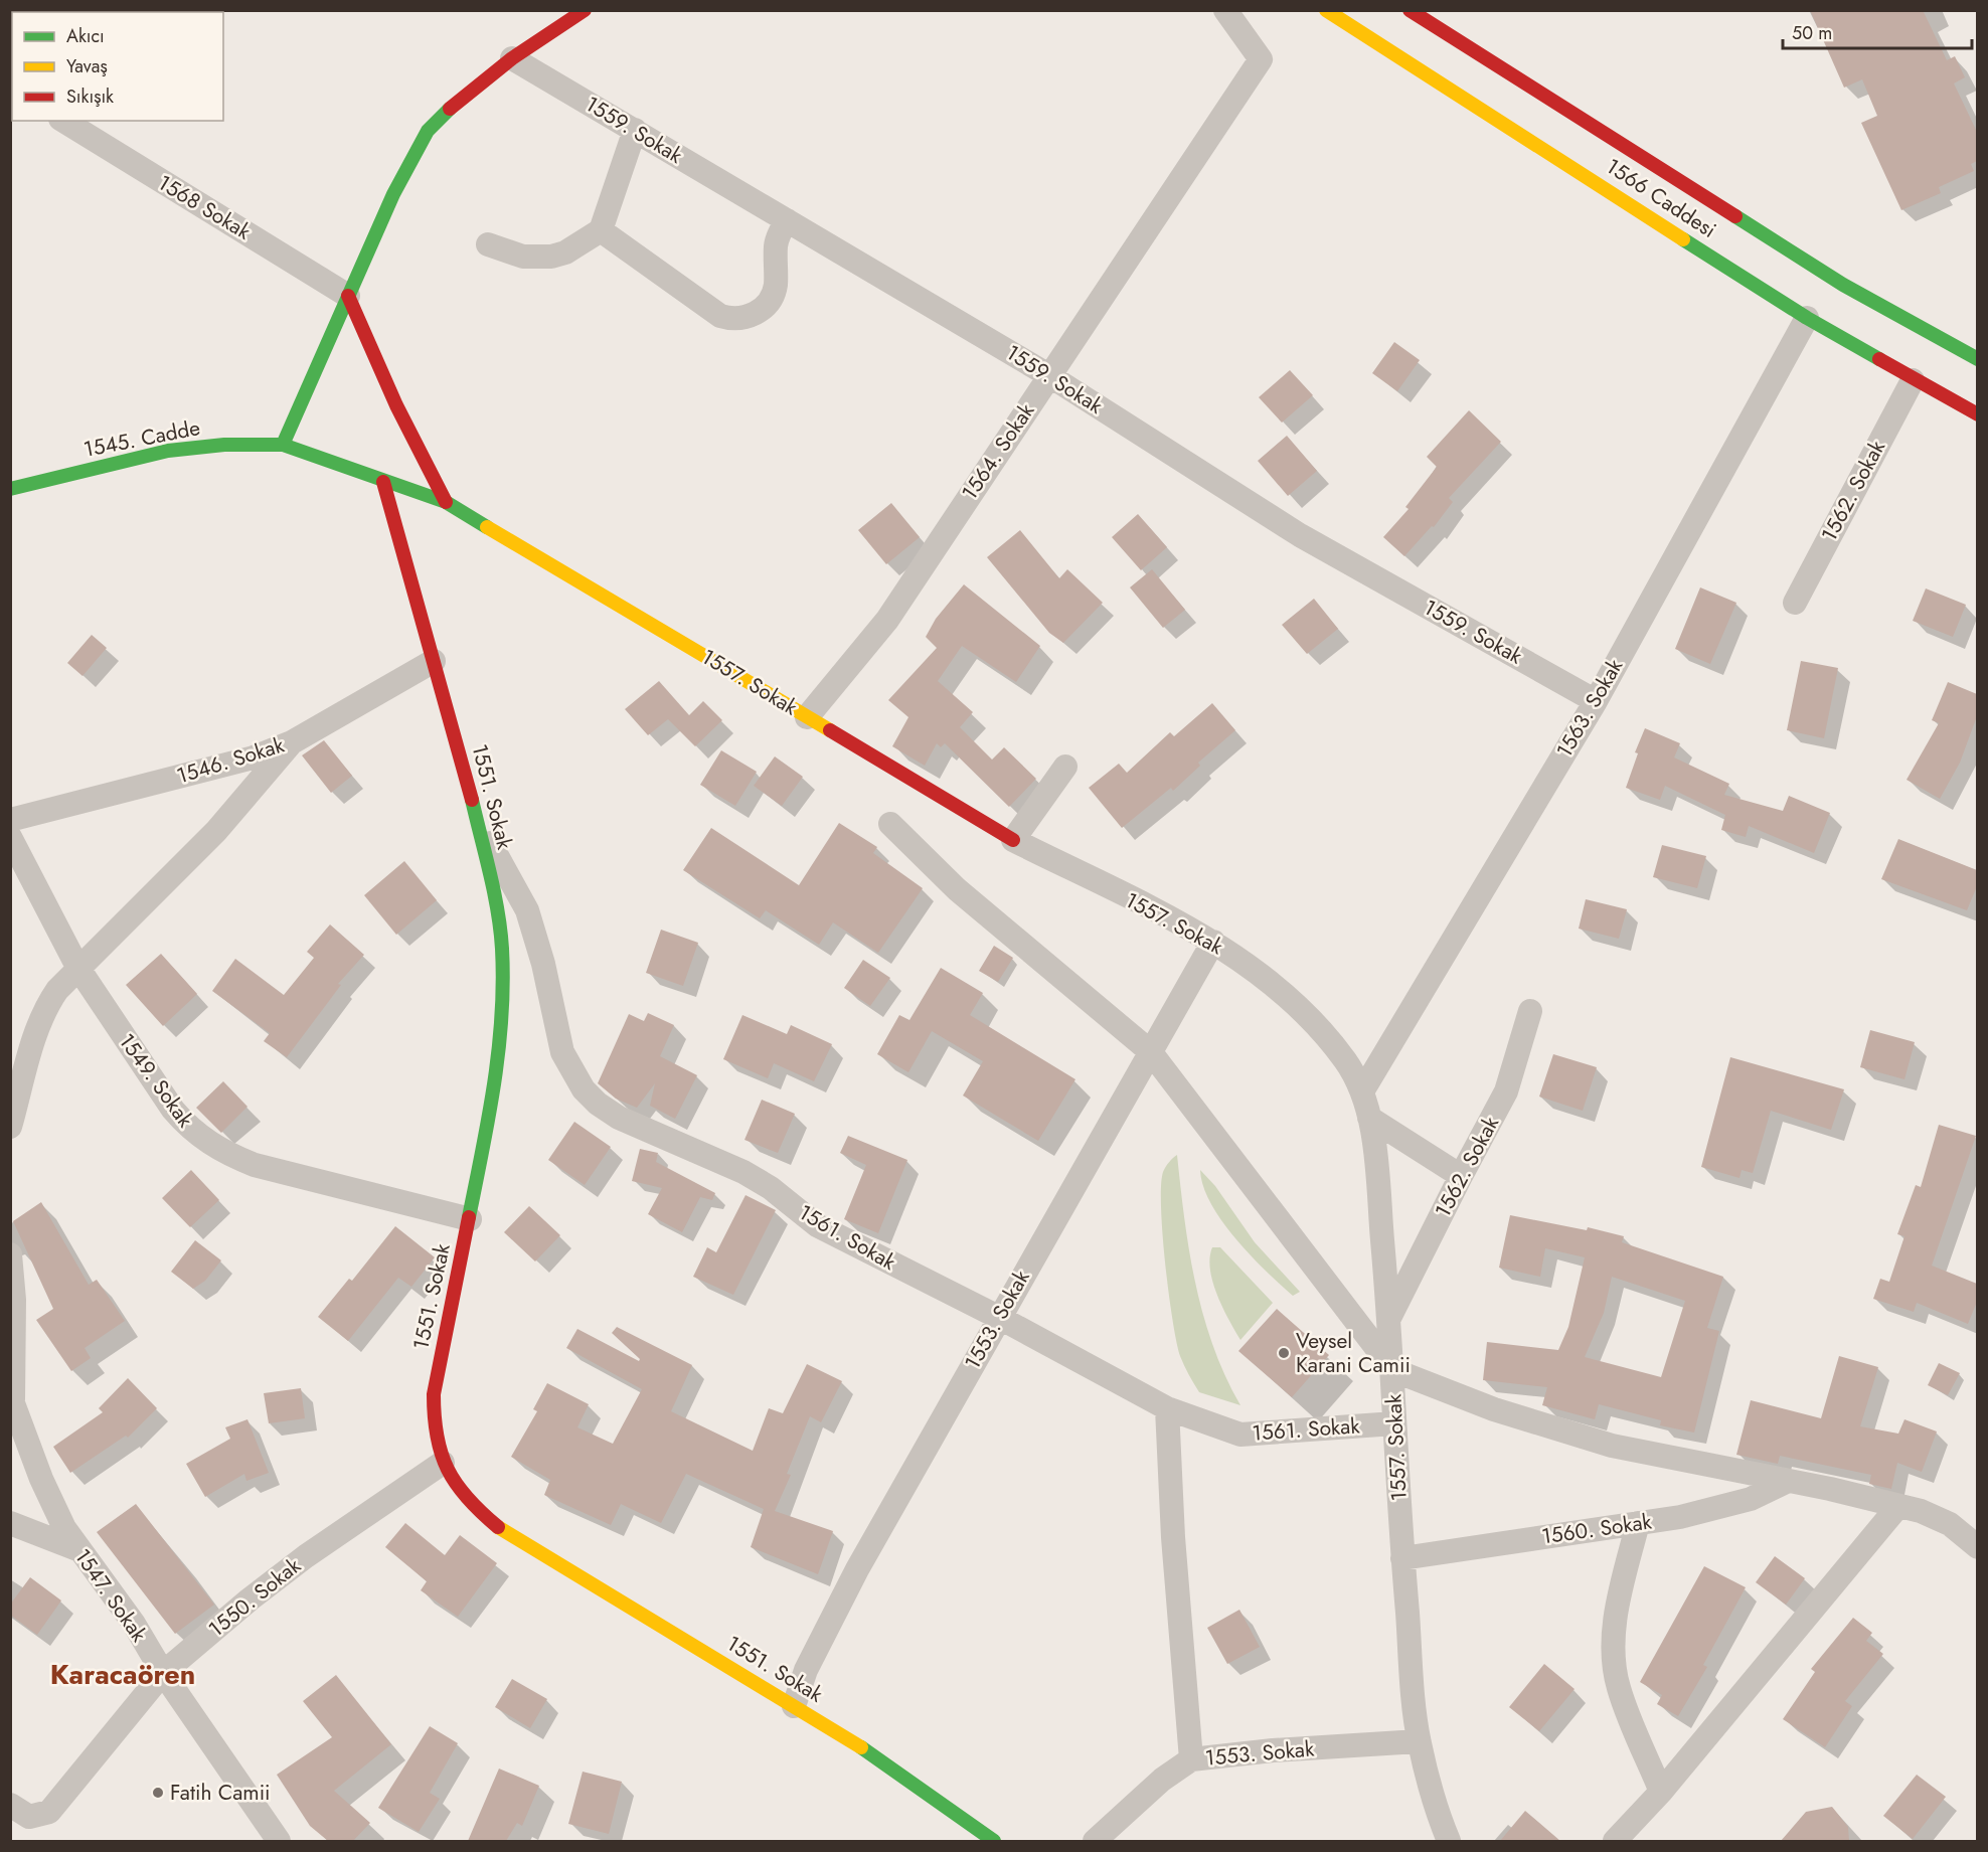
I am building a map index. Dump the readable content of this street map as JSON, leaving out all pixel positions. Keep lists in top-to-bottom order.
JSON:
{
  "streets": {
    "street": [
      "1559. Sokak",
      "1566 Caddesi",
      "1568 Sokak",
      "1545. Cadde",
      "1564. Sokak",
      "1562. Sokak",
      "1557. Sokak",
      "1563. Sokak",
      "1546. Sokak",
      "1551. Sokak",
      "1549. Sokak",
      "1561. Sokak",
      "1553. Sokak",
      "1560. Sokak",
      "1547. Sokak",
      "1550. Sokak"
    ]
  },
  "crossings": [
    ["1559. Sokak", "1564. Sokak"],
    ["1559. Sokak", "1563. Sokak"],
    ["1566 Caddesi", "1562. Sokak"],
    ["1566 Caddesi", "1563. Sokak"],
    ["1545. Cadde", "1557. Sokak"],
    ["1564. Sokak", "1557. Sokak"],
    ["1562. Sokak", "1557. Sokak"],
    ["1557. Sokak", "1563. Sokak"],
    ["1557. Sokak", "1551. Sokak"],
    ["1557. Sokak", "1561. Sokak"],
    ["1557. Sokak", "1553. Sokak"],
    ["1557. Sokak", "1560. Sokak"],
    ["1546. Sokak", "1551. Sokak"],
    ["1551. Sokak", "1549. Sokak"],
    ["1551. Sokak", "1561. Sokak"],
    ["1551. Sokak", "1553. Sokak"],
    ["1551. Sokak", "1550. Sokak"],
    ["1561. Sokak", "1553. Sokak"],
    ["1547. Sokak", "1550. Sokak"]
  ],
  "districts": ["Karacaören"],
  "places": ["Veysel Karani Camii", "Fatih Camii"],
  "legend": ["Akıcı", "Yavaş", "Sıkışık"],
  "scale_bar": "50 m"
}
